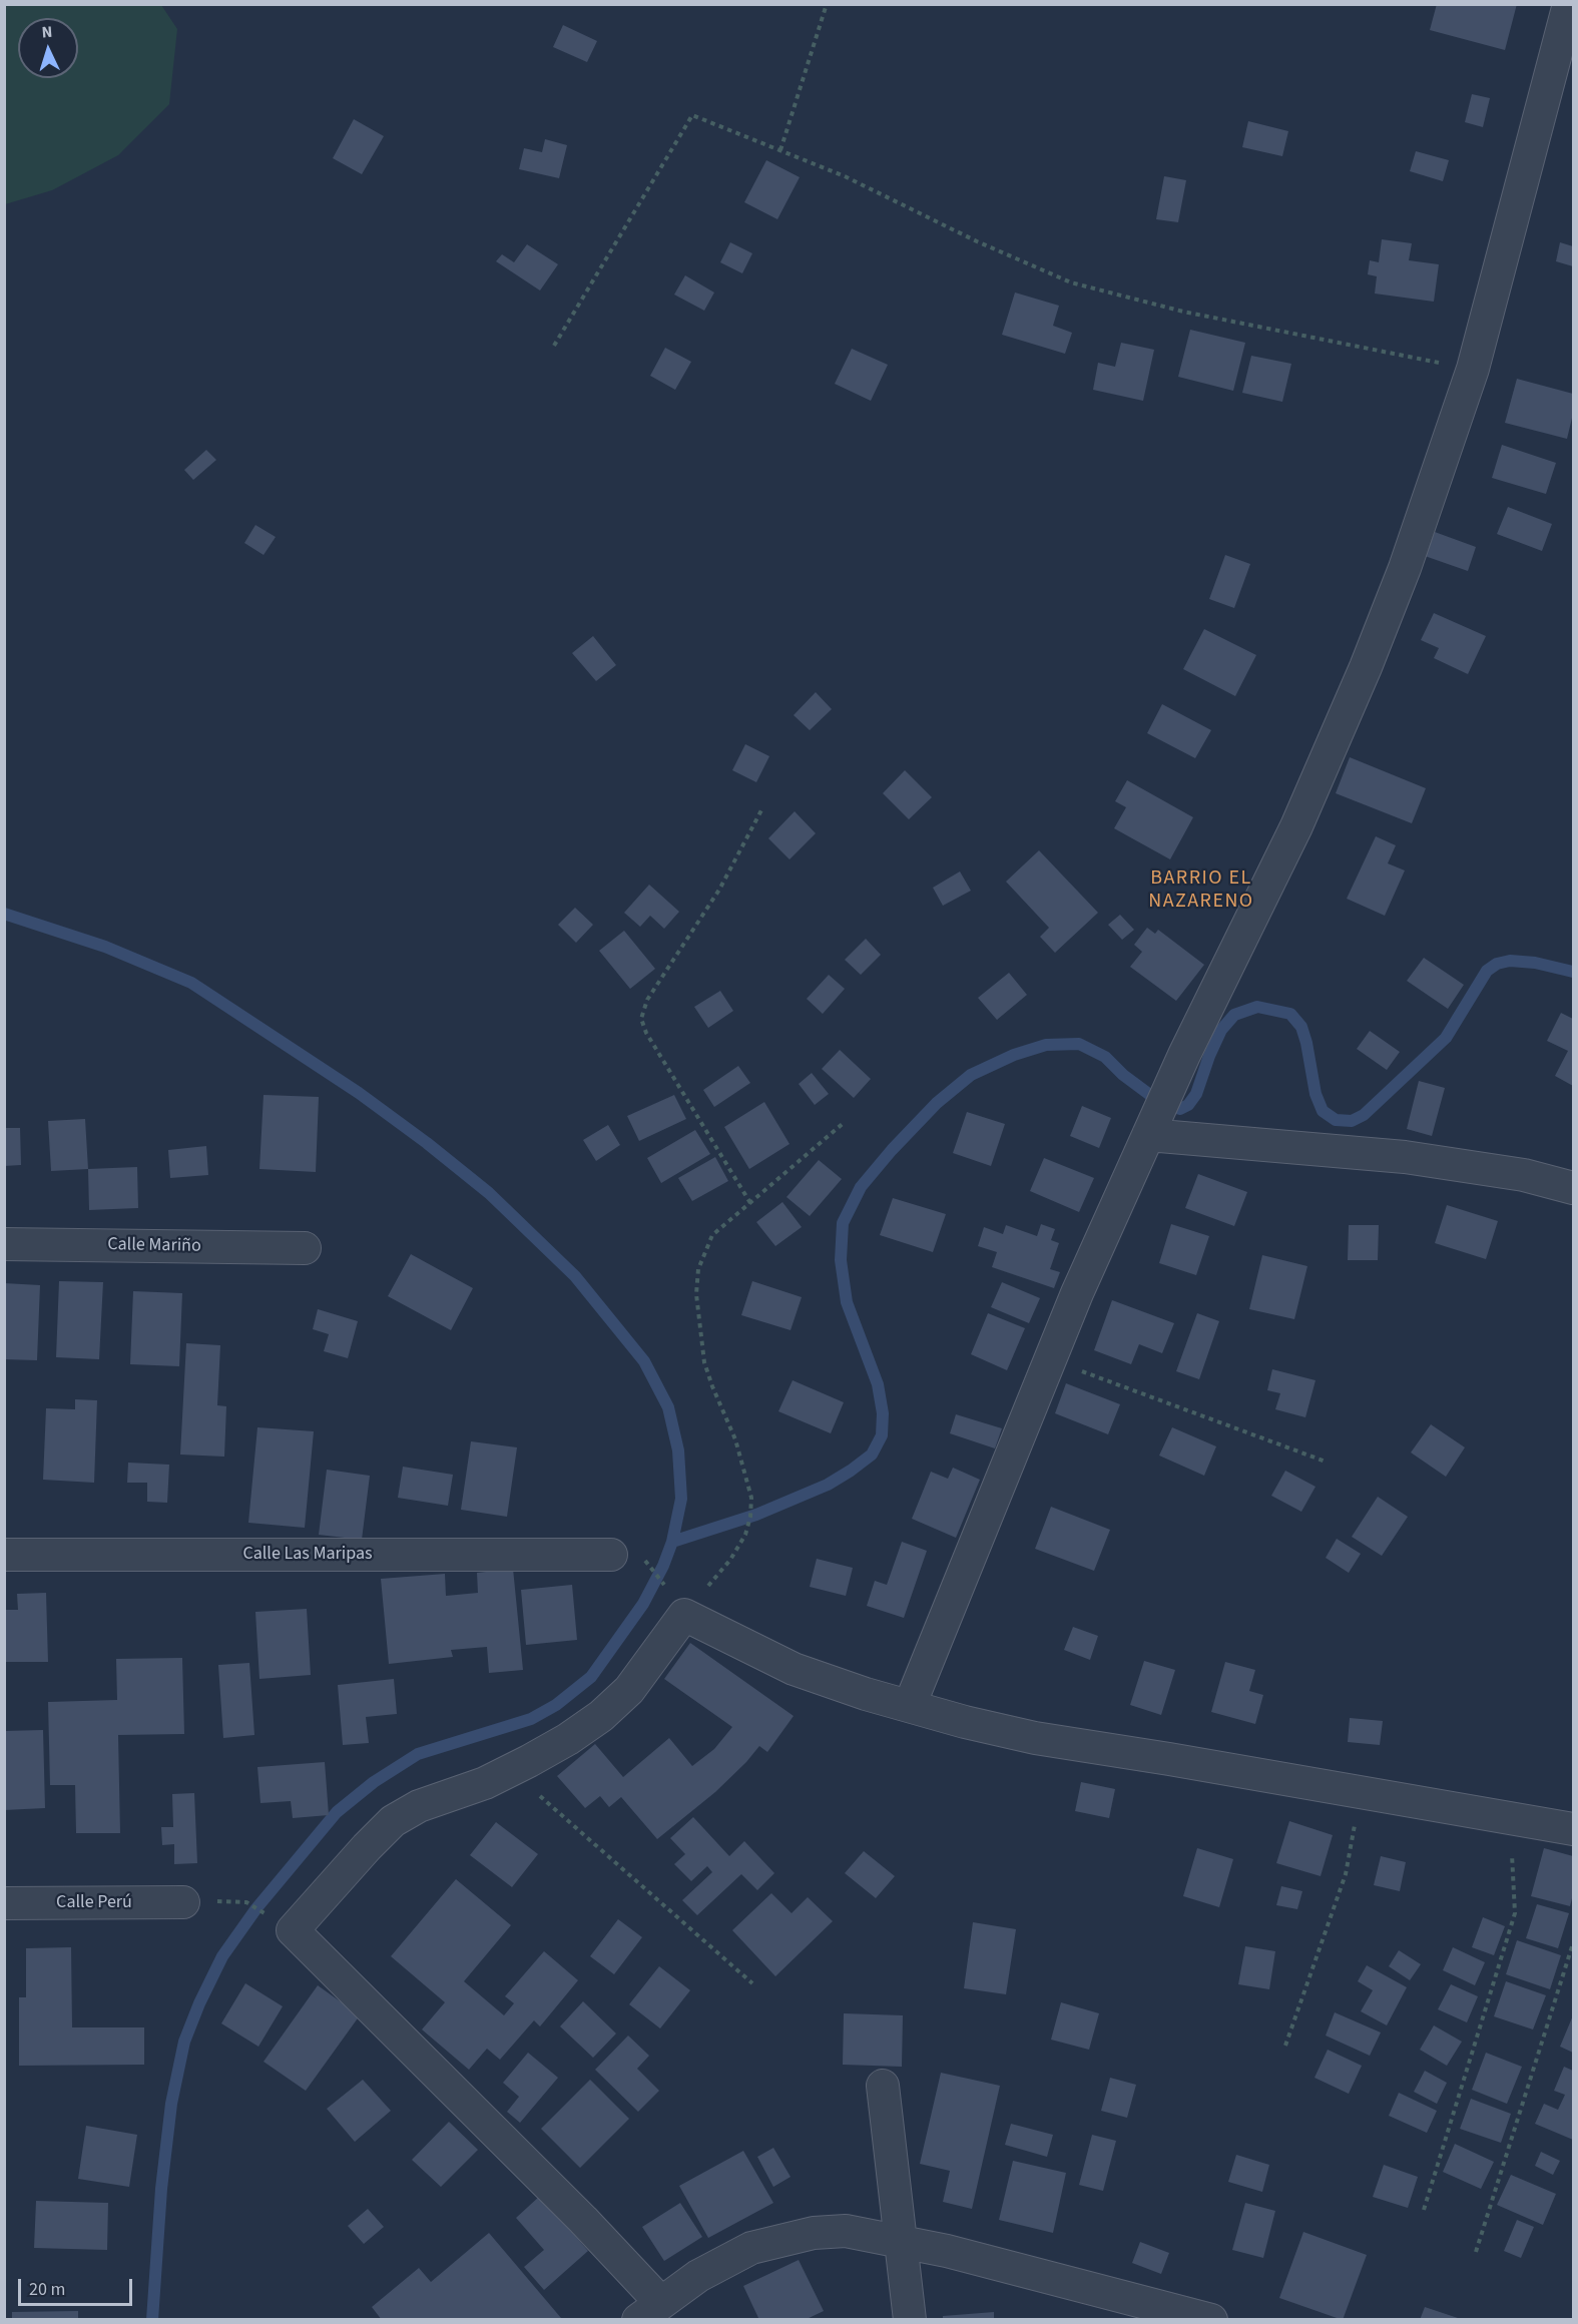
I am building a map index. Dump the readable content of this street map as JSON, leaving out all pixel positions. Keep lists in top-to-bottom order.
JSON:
{
  "streets": {
    "street": ["Calle Mariño", "Calle Las Maripas", "Calle Perú"]
  },
  "districts": ["BARRIO EL NAZARENO"],
  "scale_bar": "20 m",
  "north": "top"
}
